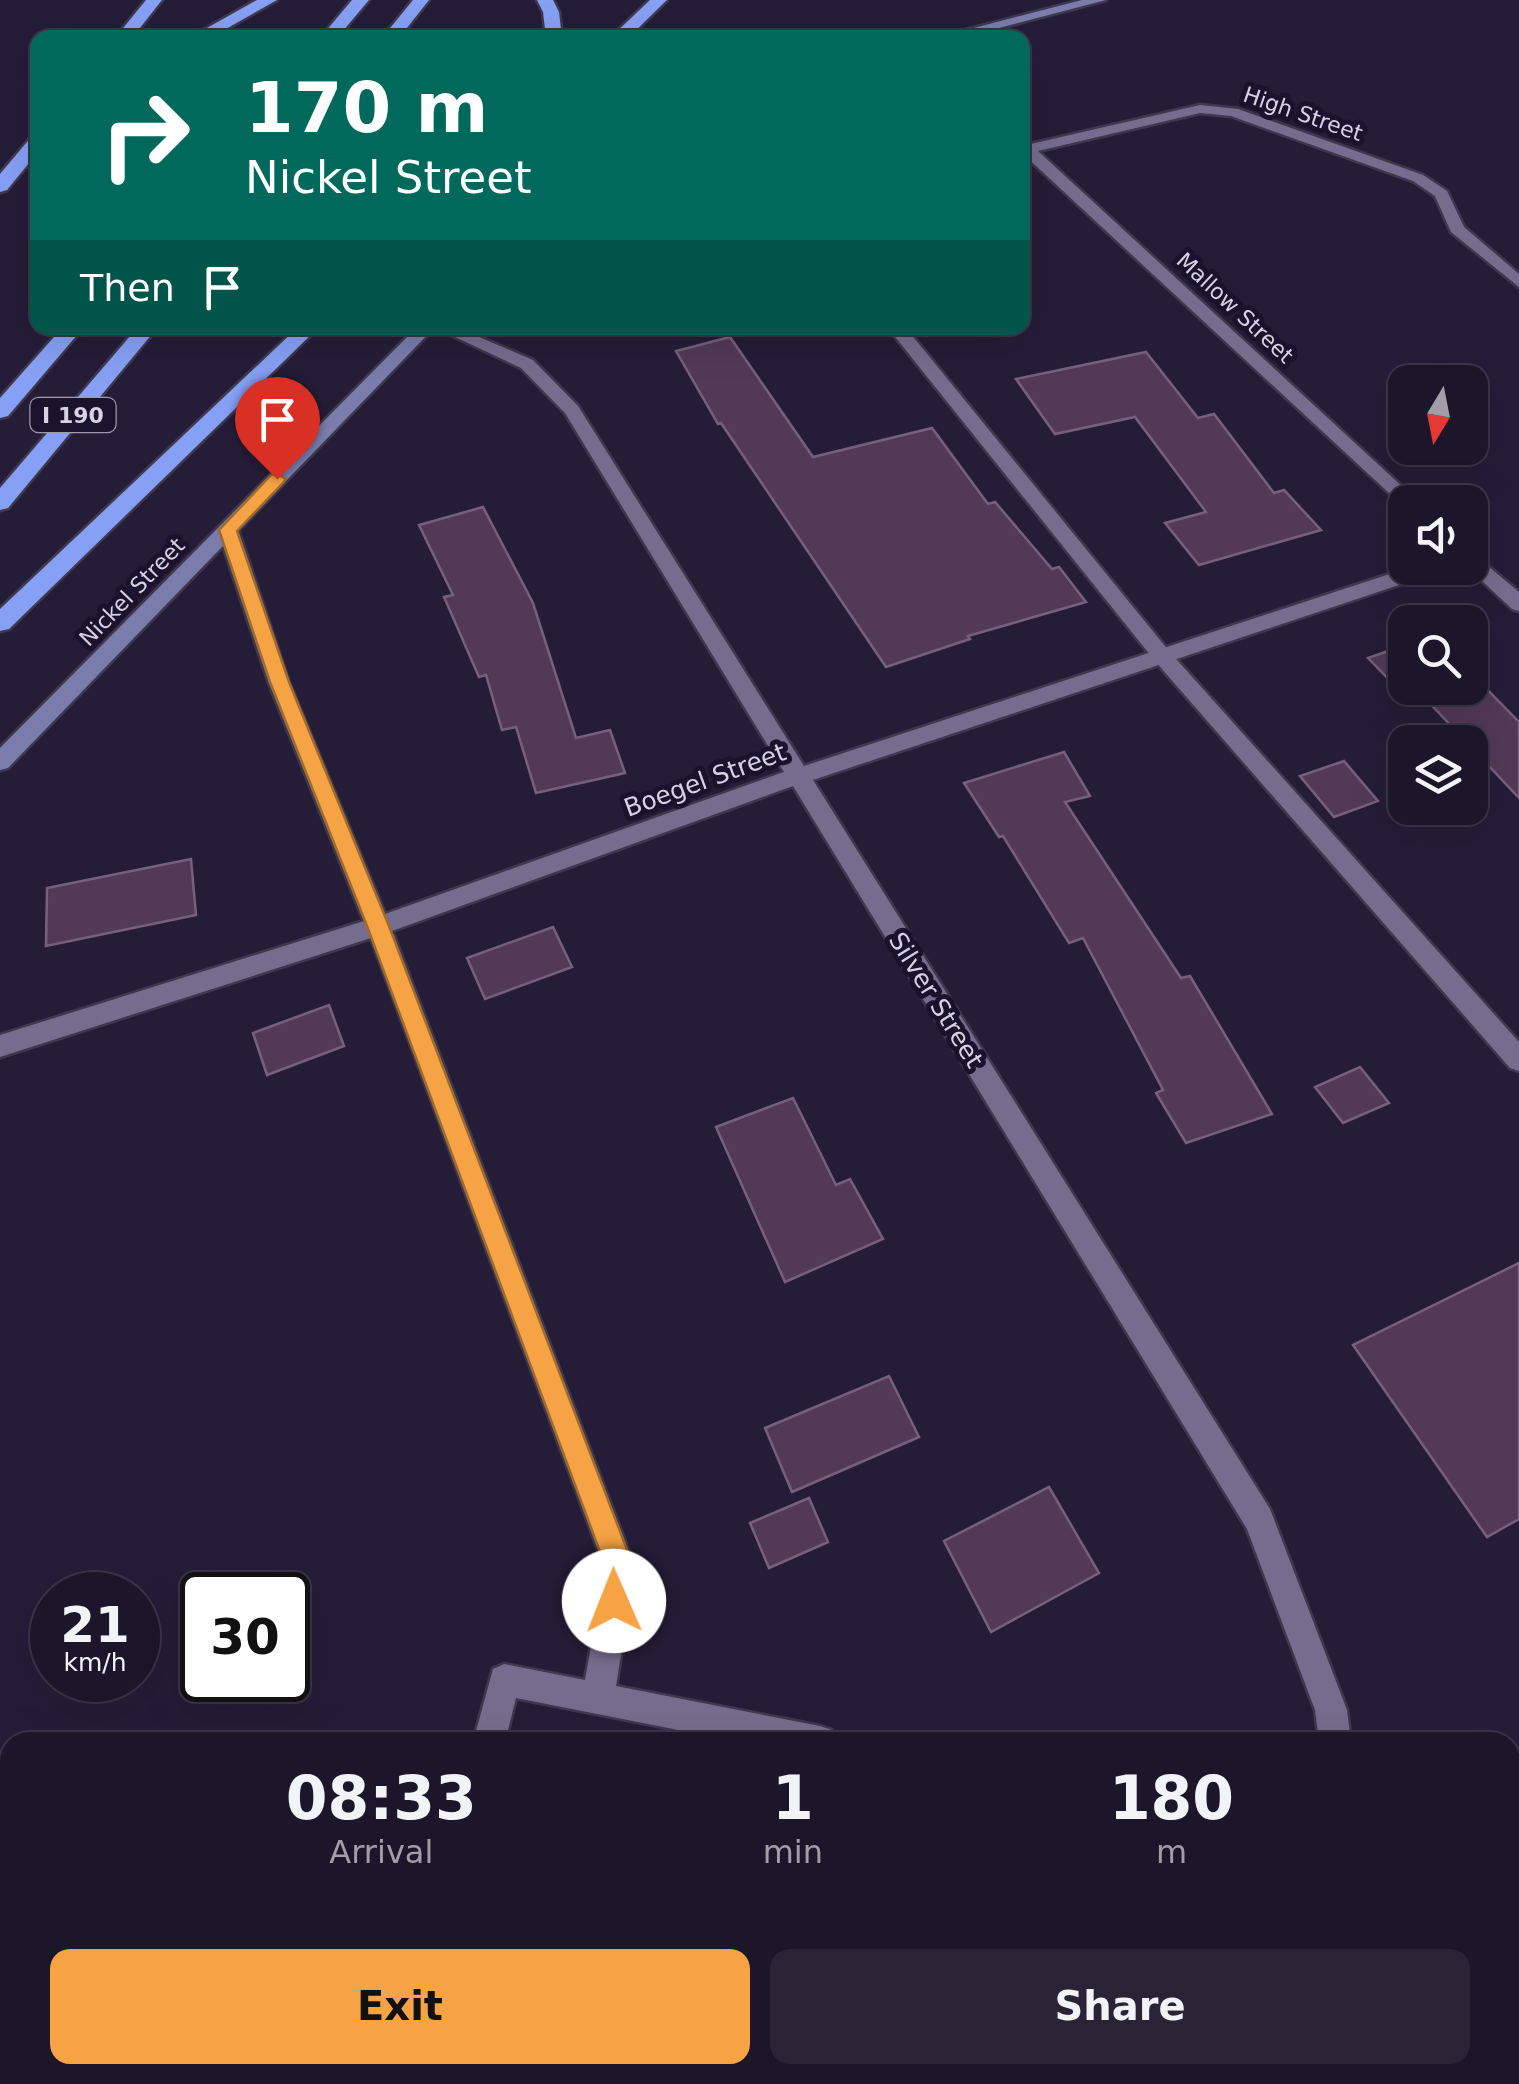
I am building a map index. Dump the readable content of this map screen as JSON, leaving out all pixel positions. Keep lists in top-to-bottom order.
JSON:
{
  "streets": {
    "highway": ["I 190"],
    "main road": ["Nickel Street"],
    "street": [
      "High Street",
      "Mallow Street",
      "Boegel Street",
      "Silver Street"
    ]
  },
  "crossings": [
    ["Boegel Street", "Silver Street"]
  ],
  "north": "bottom",
  "page": {
    "turn": ["170 m", "Nickel Street"],
    "then": "Then",
    "speed": "21 km/h",
    "limit": "30",
    "eta": [
      "08:33",
      "Arrival",
      "1",
      "min",
      "180",
      "m"
    ],
    "buttons": ["Exit", "Share"]
  }
}
